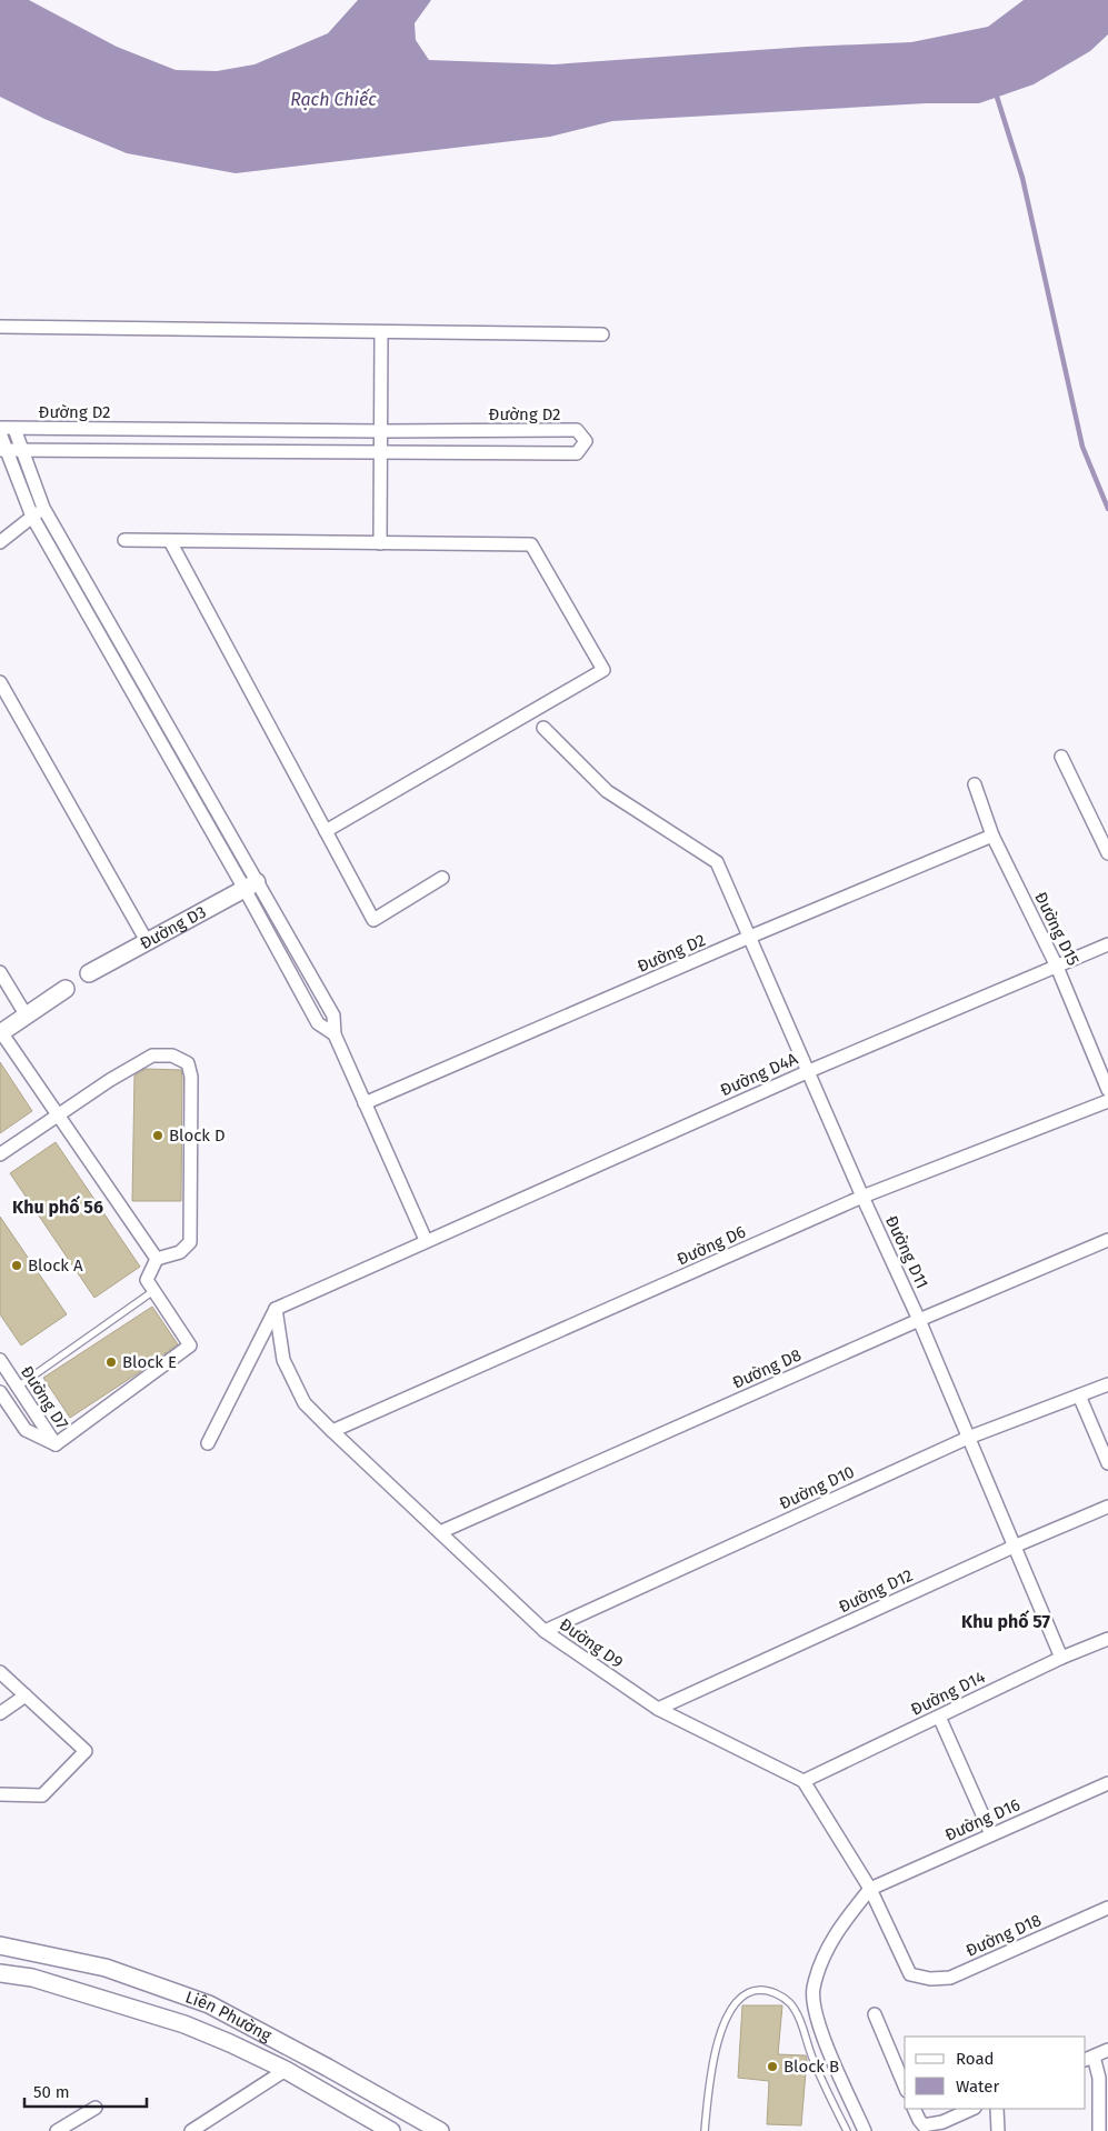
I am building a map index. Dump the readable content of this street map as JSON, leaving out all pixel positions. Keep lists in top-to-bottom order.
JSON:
{
  "streets": {
    "street": [
      "Đường D2",
      "Đường D3",
      "Đường D15",
      "Đường D4A",
      "Đường D6",
      "Đường D11",
      "Đường D8",
      "Đường D7",
      "Đường D10",
      "Đường D12",
      "Đường D9",
      "Đường D14",
      "Đường D16",
      "Đường D18",
      "Liên Phường"
    ]
  },
  "crossings": [
    ["Đường D2", "Đường D15"],
    ["Đường D2", "Đường D11"],
    ["Đường D15", "Đường D4A"],
    ["Đường D4A", "Đường D11"],
    ["Đường D4A", "Đường D9"],
    ["Đường D6", "Đường D11"],
    ["Đường D6", "Đường D9"],
    ["Đường D11", "Đường D8"],
    ["Đường D11", "Đường D10"],
    ["Đường D11", "Đường D12"],
    ["Đường D11", "Đường D14"],
    ["Đường D8", "Đường D9"],
    ["Đường D10", "Đường D9"],
    ["Đường D12", "Đường D9"],
    ["Đường D9", "Đường D14"],
    ["Đường D16", "Đường D18"]
  ],
  "districts": ["Khu phố 56", "Khu phố 57"],
  "water": ["Rạch Chiếc"],
  "places": [
    "Block D",
    "Block A",
    "Block E",
    "Block B"
  ],
  "legend": ["Road", "Water"],
  "scale_bar": "50 m"
}
